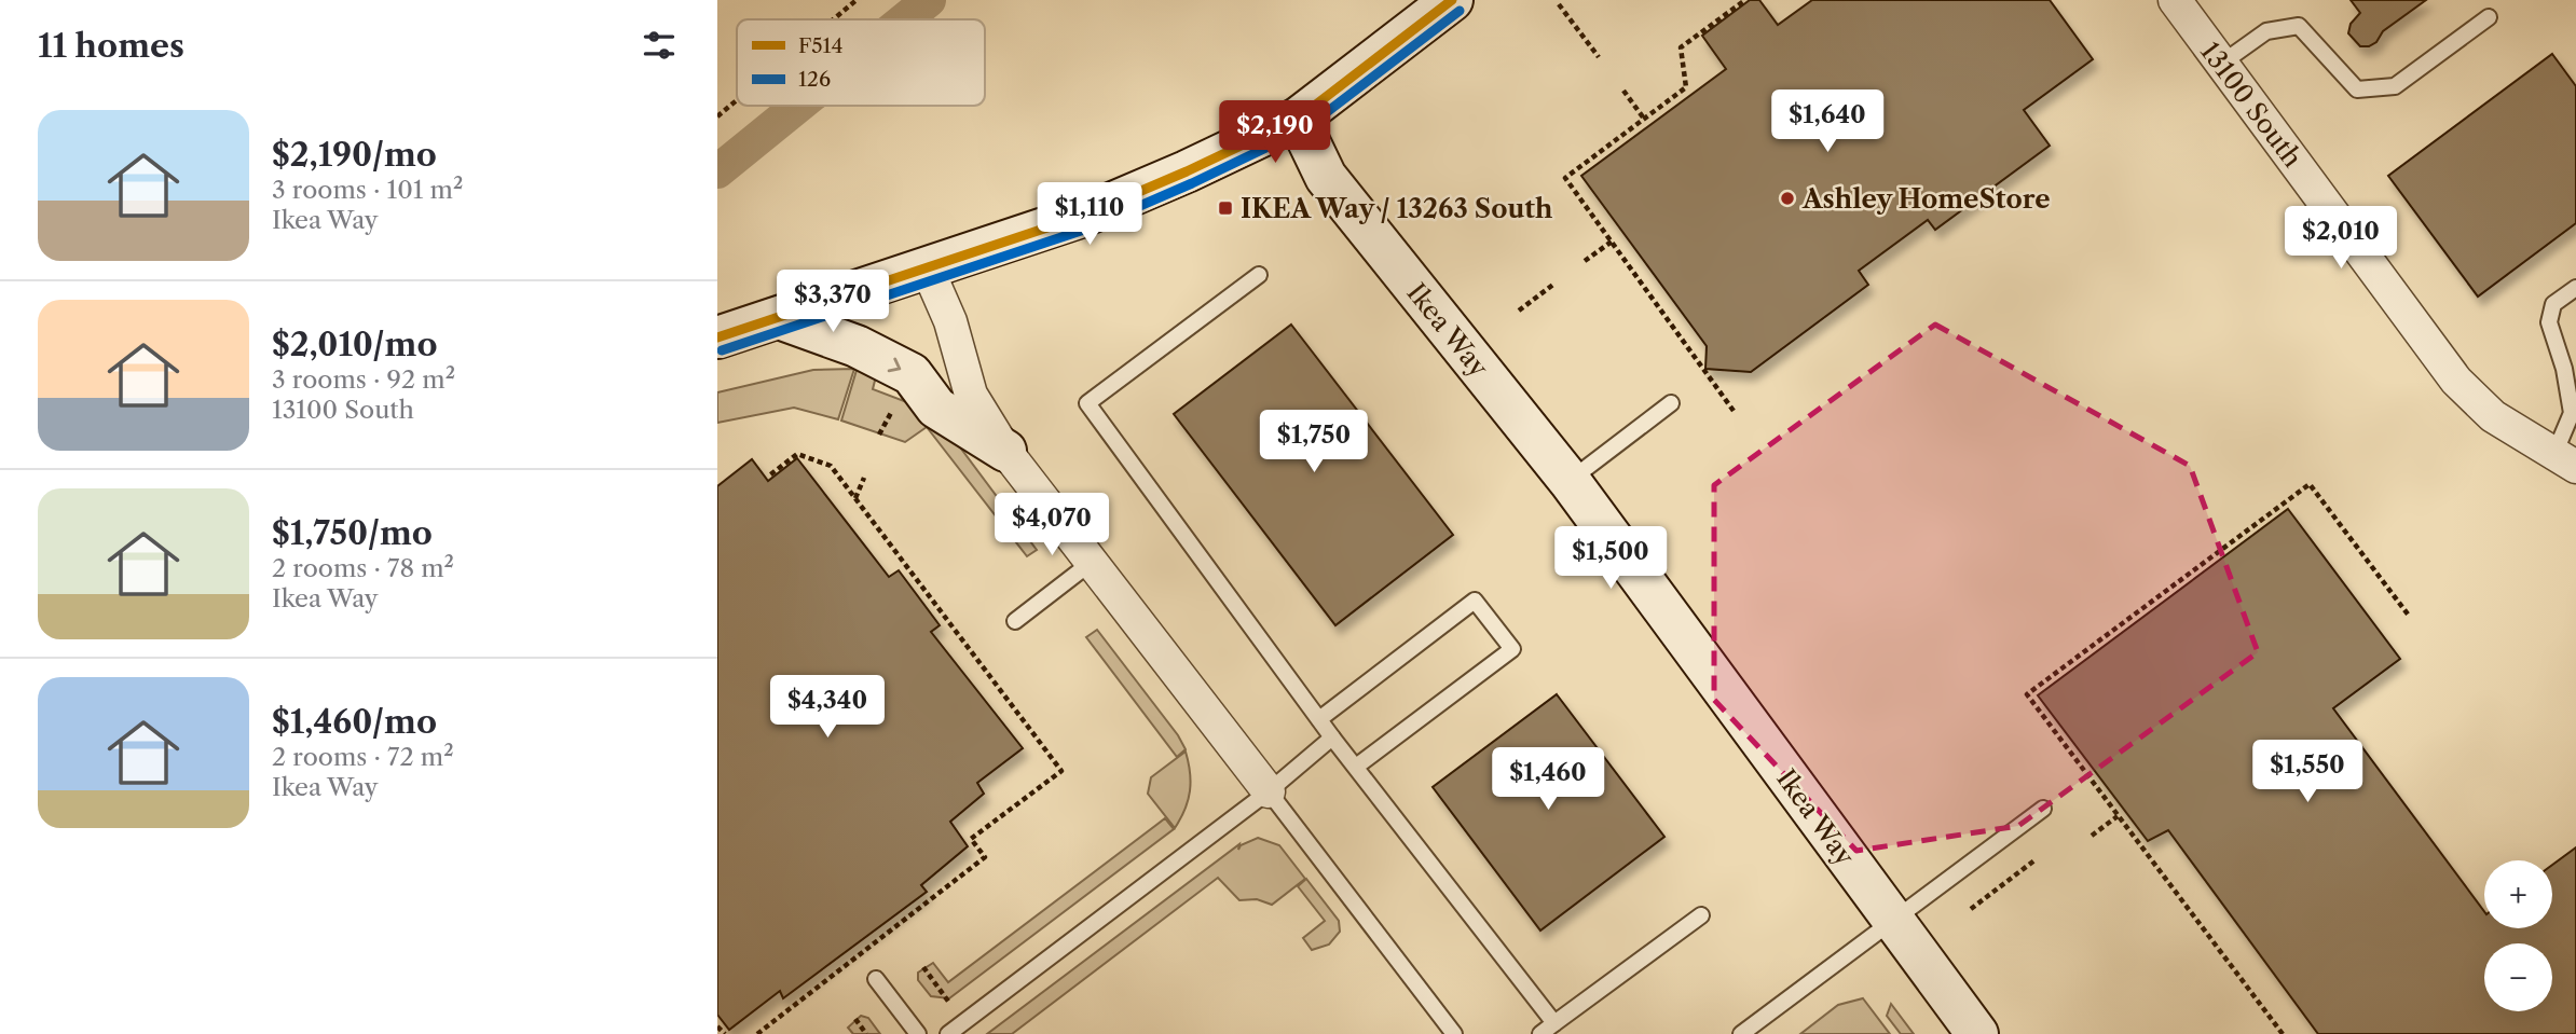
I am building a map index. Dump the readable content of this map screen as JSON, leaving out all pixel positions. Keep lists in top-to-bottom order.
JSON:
{
  "streets": {
    "street": ["13100 South", "Ikea Way"]
  },
  "places": {
    "other": ["Ashley HomeStore"],
    "transit": ["IKEA Way / 13263 South"]
  },
  "lines": ["transit line F514", "transit line 126"],
  "legend": ["F514", "126"],
  "page": {
    "heading": "11 homes",
    "price": [
      "$1,640",
      "$2,190",
      "$1,110",
      "$2,010",
      "$3,370",
      "$1,750",
      "$4,070",
      "$1,500",
      "$4,340",
      "$1,550",
      "$1,460"
    ],
    "list": [
      {
        "name": "$2,190/mo",
        "note": "3 rooms · 101 m² · Ikea Way"
      },
      {
        "name": "$2,010/mo",
        "note": "3 rooms · 92 m² · 13100 South"
      },
      {
        "name": "$1,750/mo",
        "note": "2 rooms · 78 m² · Ikea Way"
      },
      {
        "name": "$1,460/mo",
        "note": "2 rooms · 72 m² · Ikea Way"
      }
    ],
    "map_buttons": ["+", "−"]
  }
}
